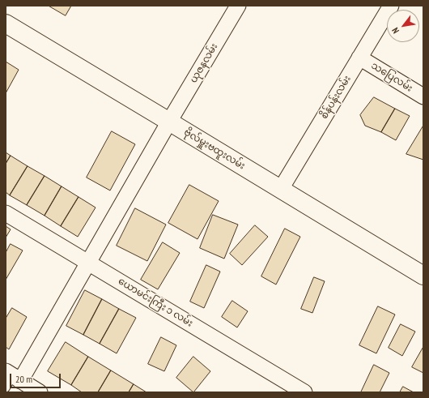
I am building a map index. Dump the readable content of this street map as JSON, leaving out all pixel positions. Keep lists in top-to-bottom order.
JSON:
{
  "streets": {
    "main road": ["ဗိုလ်မှူးဗထူးလမ်း"],
    "street": [
      "ယုဇနလမ်း",
      "သပြေလမ်း",
      "စိန်ပန်းလမ်း",
      "ယောမင်းကြီး ၁ လမ်း"
    ]
  },
  "crossings": [
    ["ယုဇနလမ်း", "ဗိုလ်မှူးဗထူးလမ်း"],
    ["ယုဇနလမ်း", "ယောမင်းကြီး ၁ လမ်း"],
    ["သပြေလမ်း", "စိန်ပန်းလမ်း"],
    ["စိန်ပန်းလမ်း", "ဗိုလ်မှူးဗထူးလမ်း"]
  ],
  "scale_bar": "20 m",
  "north": "bottom left"
}
